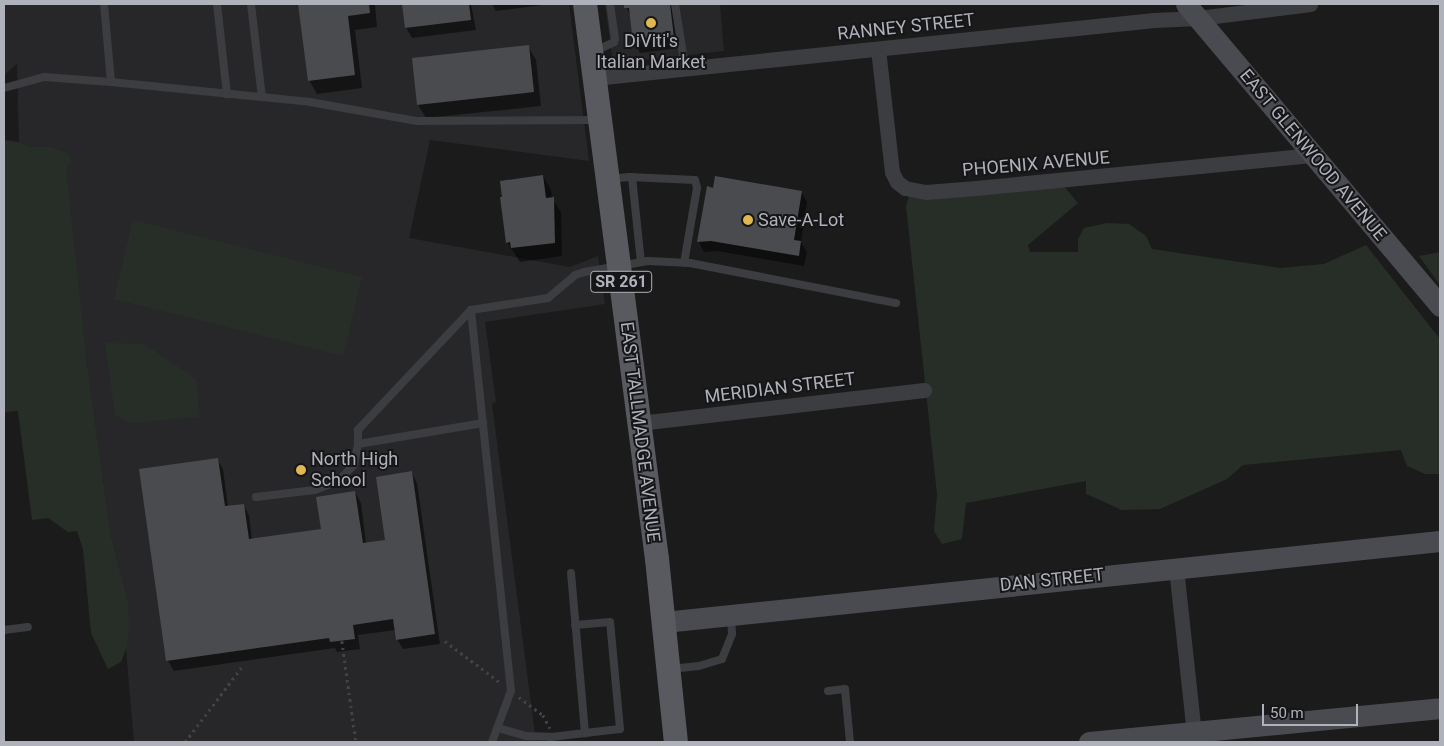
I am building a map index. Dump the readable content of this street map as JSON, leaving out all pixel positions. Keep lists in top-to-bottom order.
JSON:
{
  "streets": {
    "main road": ["SR 261", "EAST TALLMADGE AVENUE"],
    "street": [
      "RANNEY STREET",
      "EAST GLENWOOD AVENUE",
      "PHOENIX AVENUE",
      "MERIDIAN STREET",
      "DAN STREET"
    ]
  },
  "crossings": [
    ["RANNEY STREET", "EAST GLENWOOD AVENUE"],
    ["RANNEY STREET", "PHOENIX AVENUE"],
    ["RANNEY STREET", "EAST TALLMADGE AVENUE"],
    ["EAST GLENWOOD AVENUE", "PHOENIX AVENUE"],
    ["MERIDIAN STREET", "EAST TALLMADGE AVENUE"],
    ["EAST TALLMADGE AVENUE", "DAN STREET"]
  ],
  "places": ["DiViti's Italian Market", "Save-A-Lot", "North High School"],
  "scale_bar": "50 m"
}
